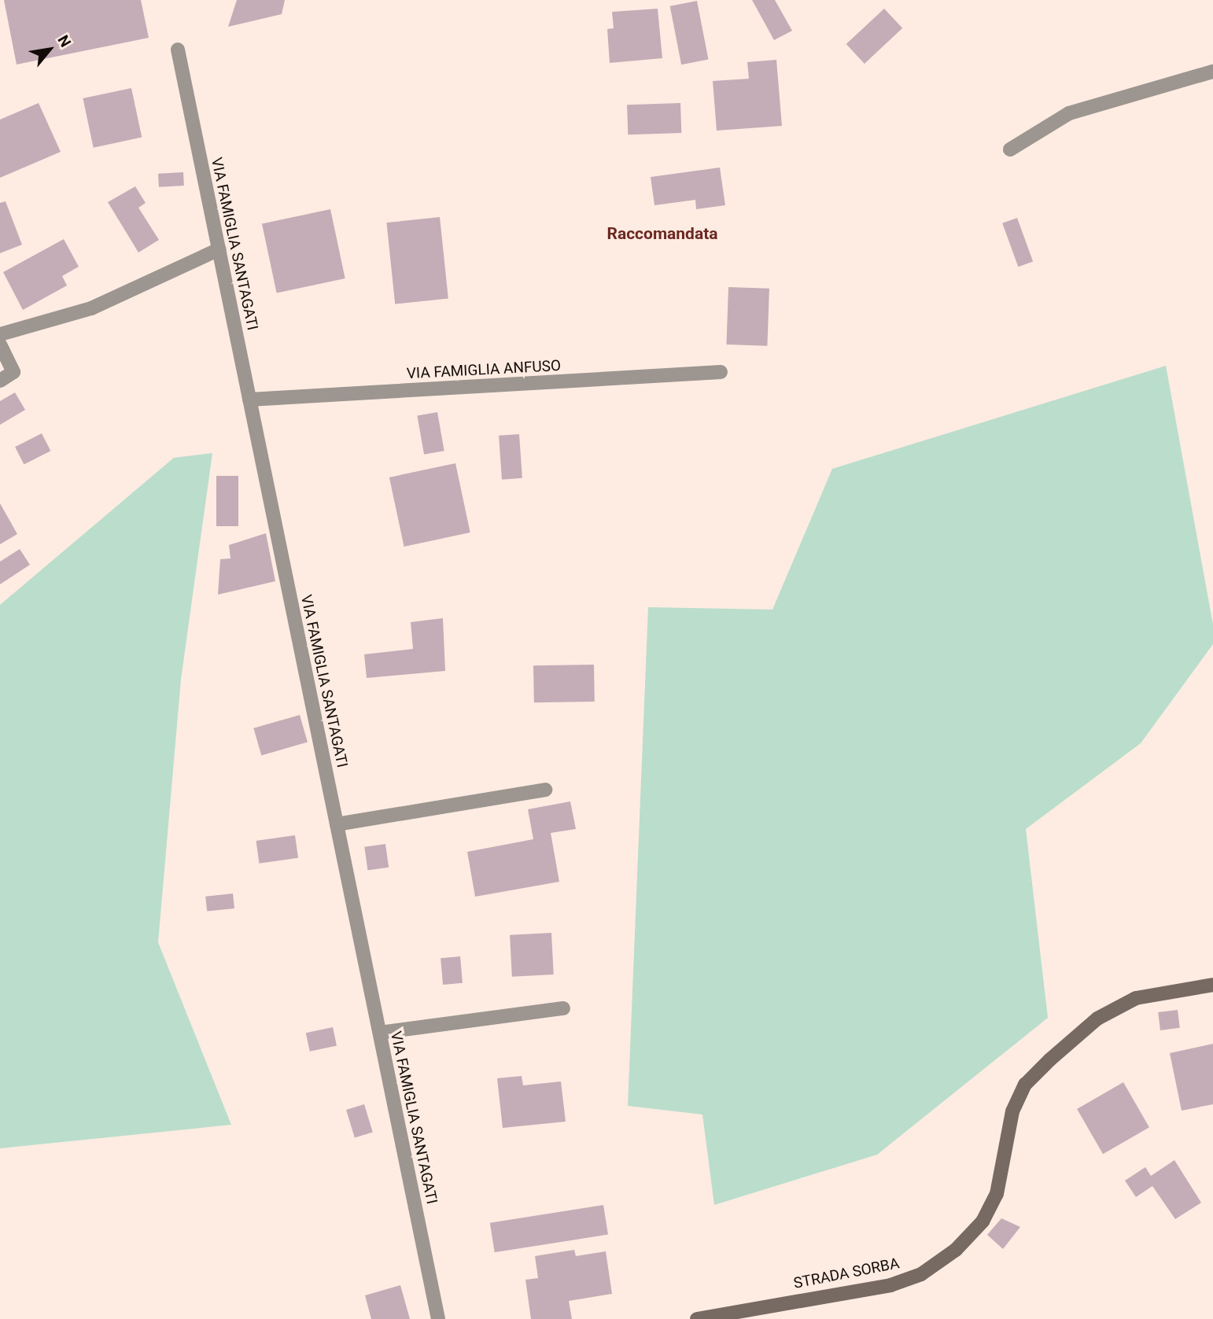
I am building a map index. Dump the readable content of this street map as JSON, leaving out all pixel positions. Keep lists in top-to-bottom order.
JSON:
{
  "streets": {
    "street": ["VIA FAMIGLIA SANTAGATI", "VIA FAMIGLIA ANFUSO", "STRADA SORBA"]
  },
  "crossings": [
    ["VIA FAMIGLIA SANTAGATI", "VIA FAMIGLIA ANFUSO"]
  ],
  "districts": ["Raccomandata"],
  "north": "top right"
}
